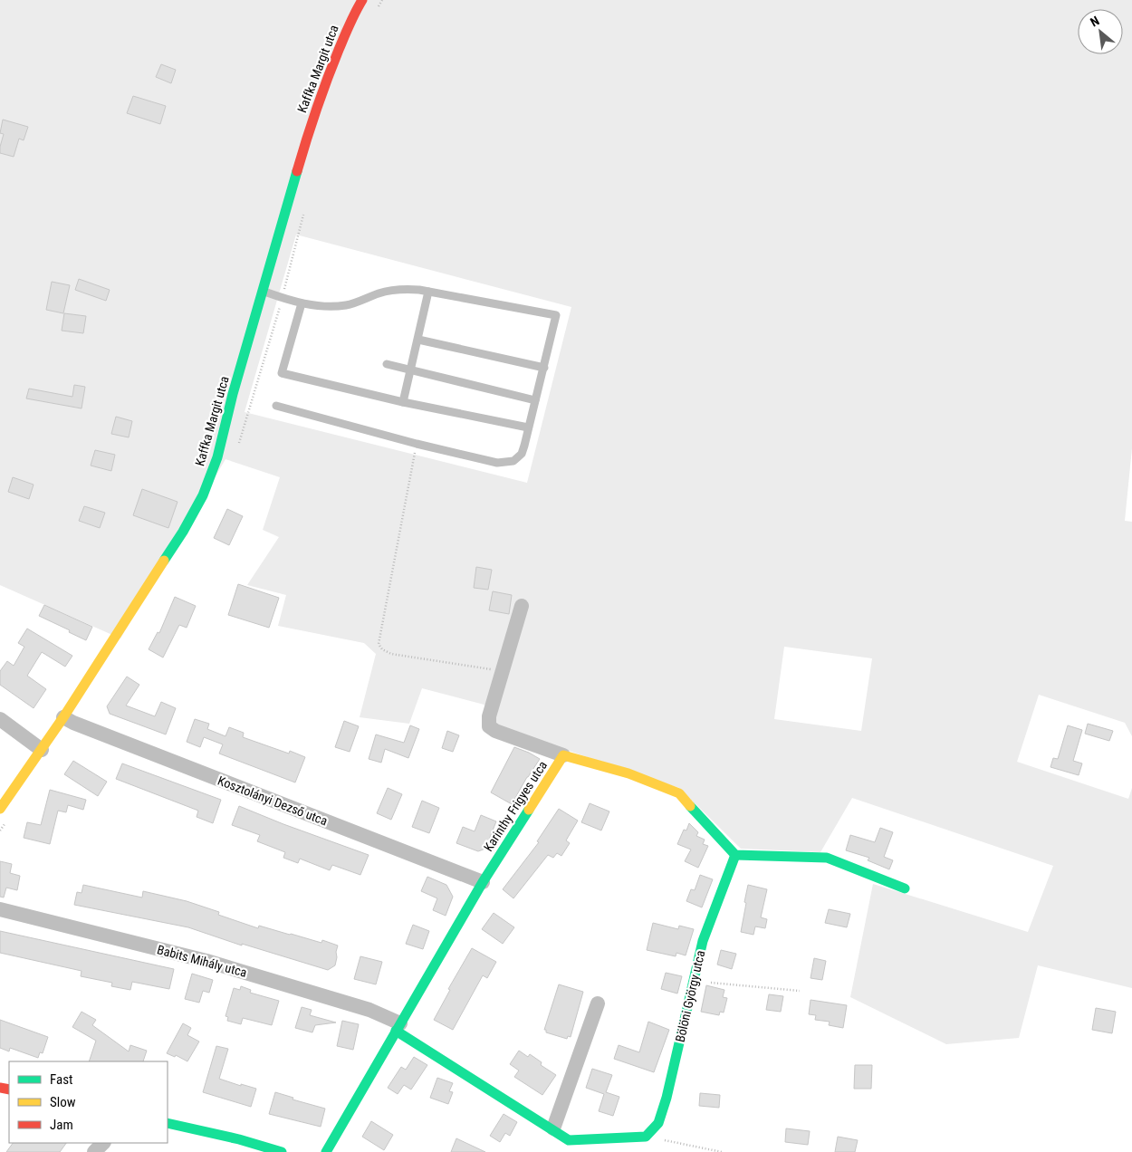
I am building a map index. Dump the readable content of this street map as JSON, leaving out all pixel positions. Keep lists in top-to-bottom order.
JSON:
{
  "streets": {
    "street": [
      "Kaffka Margit utca",
      "Kosztolányi Dezső utca",
      "Karinthy Frigyes utca",
      "Babits Mihály utca",
      "Bölöni György utca"
    ]
  },
  "crossings": [
    ["Kaffka Margit utca", "Kosztolányi Dezső utca"],
    ["Kosztolányi Dezső utca", "Karinthy Frigyes utca"],
    ["Karinthy Frigyes utca", "Babits Mihály utca"],
    ["Karinthy Frigyes utca", "Bölöni György utca"],
    ["Babits Mihály utca", "Bölöni György utca"]
  ],
  "legend": ["Fast", "Slow", "Jam"],
  "north": "top left"
}
